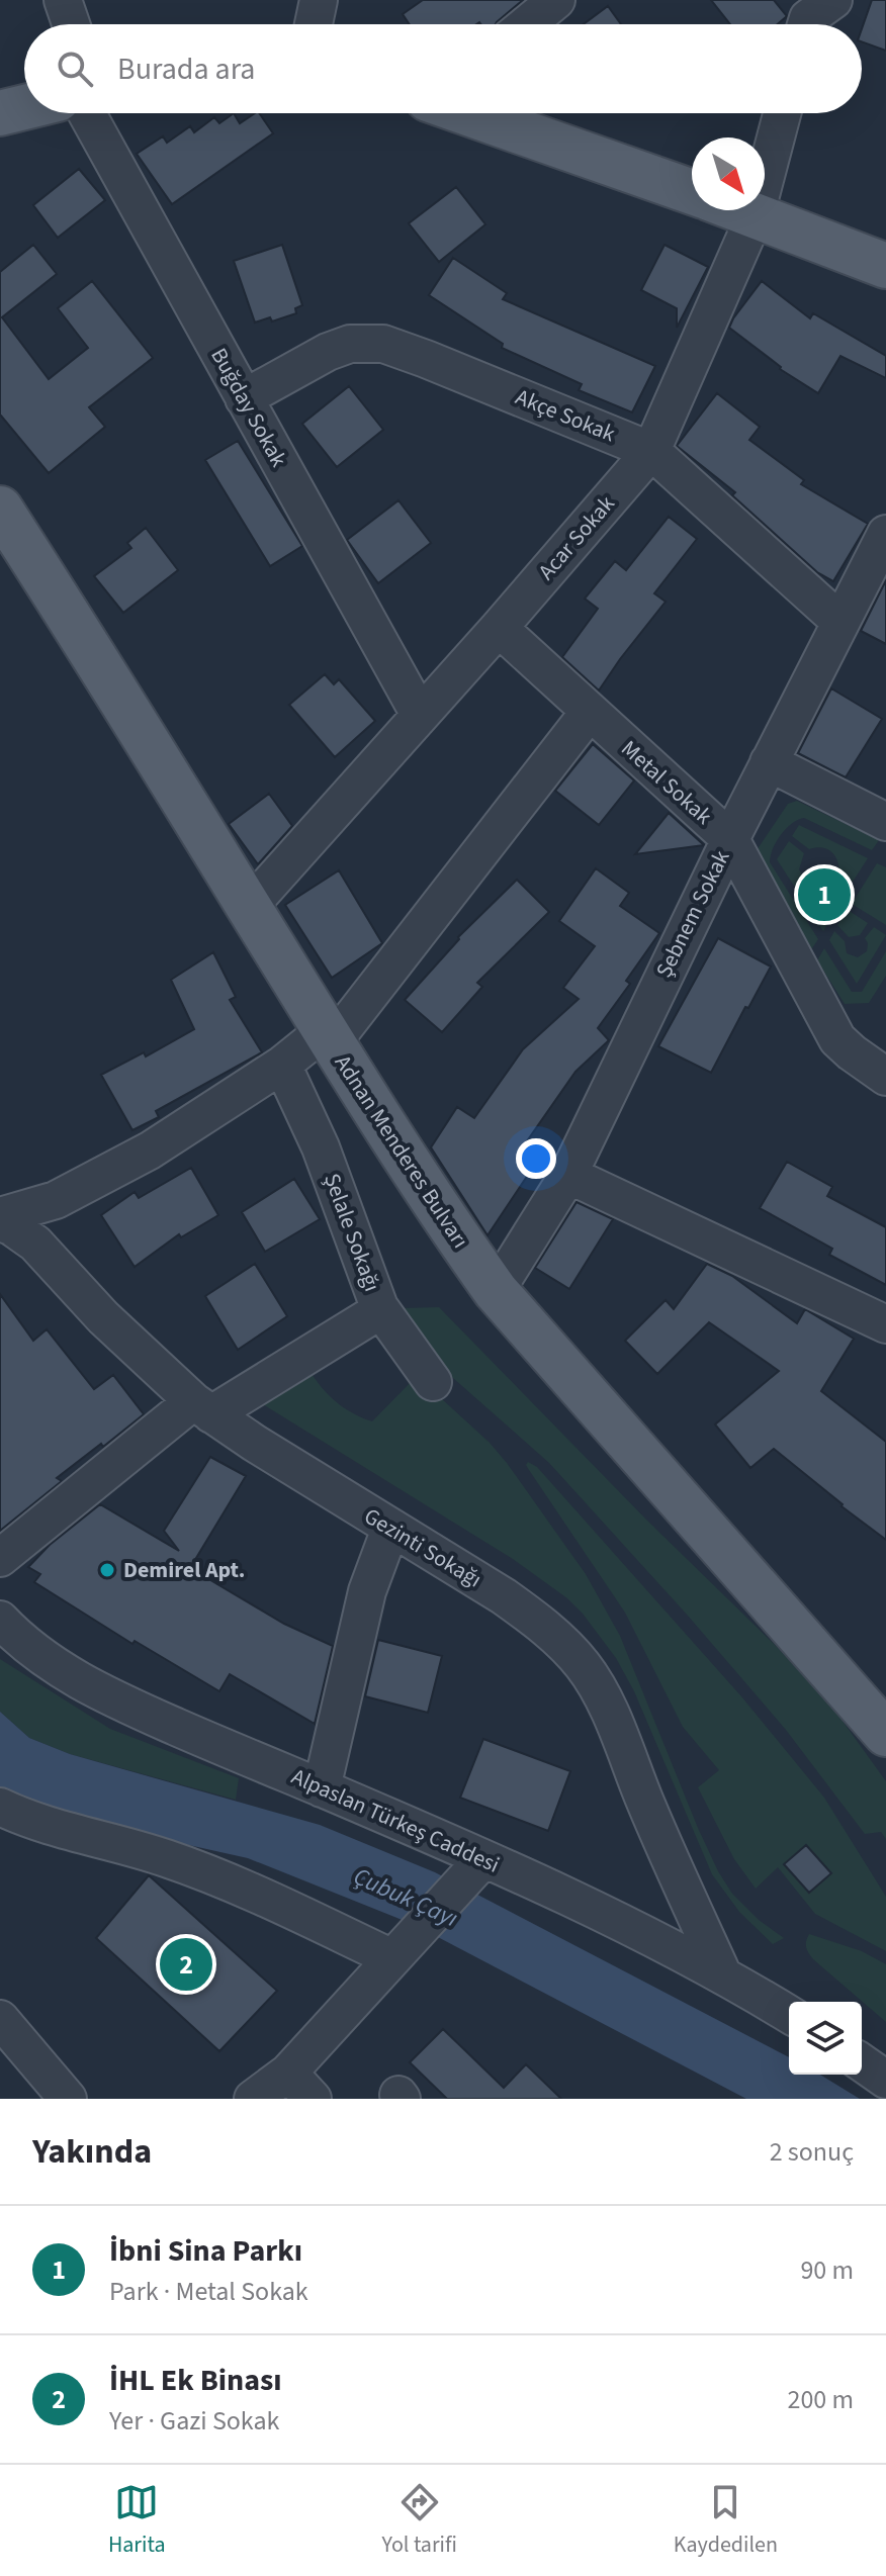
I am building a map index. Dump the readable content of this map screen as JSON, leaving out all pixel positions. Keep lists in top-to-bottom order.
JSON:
{
  "streets": {
    "main road": ["Adnan Menderes Bulvarı"],
    "street": [
      "Buğday Sokak",
      "Akçe Sokak",
      "Acar Sokak",
      "Metal Sokak",
      "Şebnem Sokak",
      "Şelale Sokağı",
      "Gezinti Sokağı",
      "Alpaslan Türkeş Caddesi"
    ]
  },
  "crossings": [
    ["Buğday Sokak", "Akçe Sokak"],
    ["Buğday Sokak", "Acar Sokak"],
    ["Akçe Sokak", "Acar Sokak"],
    ["Akçe Sokak", "Şebnem Sokak"],
    ["Acar Sokak", "Metal Sokak"],
    ["Acar Sokak", "Adnan Menderes Bulvarı"],
    ["Metal Sokak", "Şebnem Sokak"],
    ["Şebnem Sokak", "Adnan Menderes Bulvarı"],
    ["Şelale Sokağı", "Gezinti Sokağı"],
    ["Gezinti Sokağı", "Alpaslan Türkeş Caddesi"]
  ],
  "water": ["Çubuk Çayı"],
  "places": ["Demirel Apt."],
  "north": "bottom right",
  "page": {
    "search": "Burada ara",
    "pins": ["1", "2"],
    "heading": ["Yakında", "2 sonuç"],
    "list": [
      {
        "mark": "1",
        "name": "İbni Sina Parkı",
        "note": "Park · Metal Sokak",
        "value": "90 m"
      },
      {
        "mark": "2",
        "name": "İHL Ek Binası",
        "note": "Yer · Gazi Sokak",
        "value": "200 m"
      }
    ],
    "nav": ["Harita", "Yol tarifi", "Kaydedilen"]
  }
}
